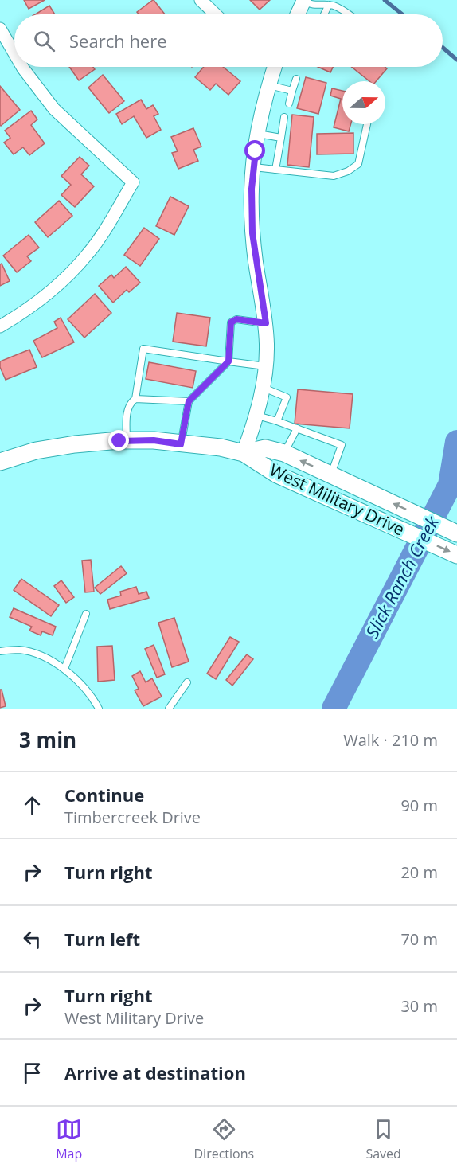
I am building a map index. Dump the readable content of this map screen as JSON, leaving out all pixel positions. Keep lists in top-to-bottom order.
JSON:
{
  "streets": {
    "main road": ["West Military Drive"]
  },
  "water": ["Slick Ranch Creek"],
  "north": "right",
  "page": {
    "search": "Search here",
    "heading": ["3 min", "Walk · 210 m"],
    "list": [
      ["Continue", "Timbercreek Drive", "90 m"],
      ["Turn right", "20 m"],
      ["Turn left", "70 m"],
      ["Turn right", "West Military Drive", "30 m"],
      "Arrive at destination"
    ],
    "nav": ["Map", "Directions", "Saved"]
  }
}
